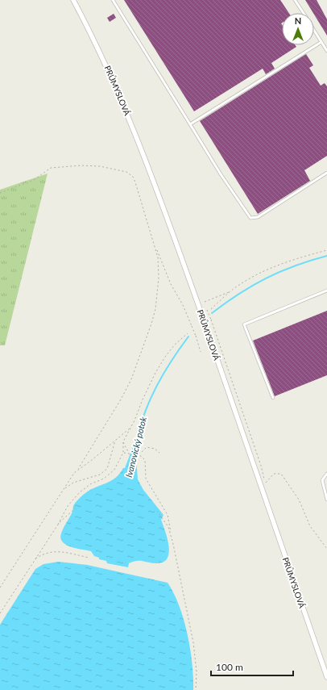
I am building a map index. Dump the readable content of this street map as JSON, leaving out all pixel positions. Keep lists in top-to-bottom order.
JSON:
{
  "streets": {
    "street": ["PRŮMYSLOVÁ"]
  },
  "water": ["Ivanovický potok"],
  "scale_bar": "100 m",
  "north": "top"
}
